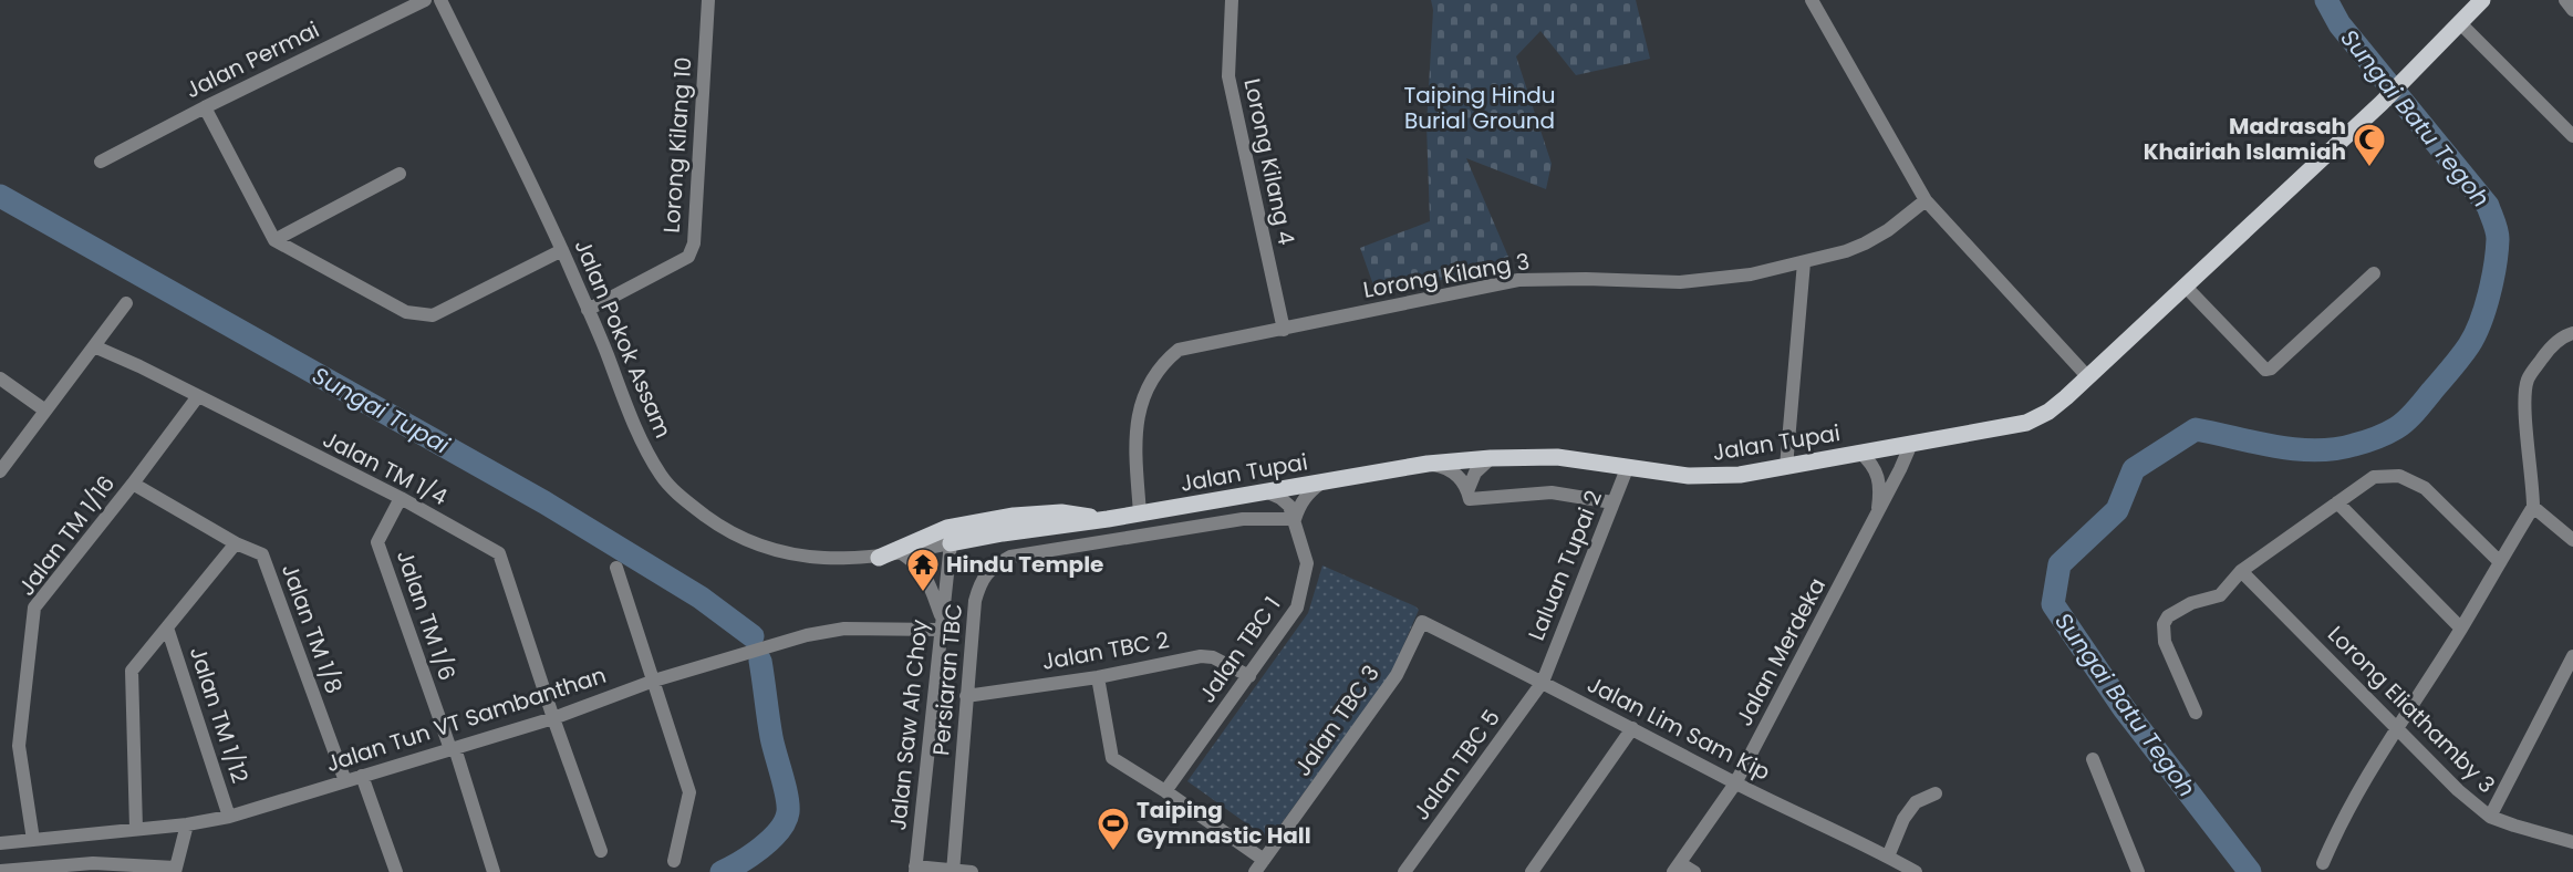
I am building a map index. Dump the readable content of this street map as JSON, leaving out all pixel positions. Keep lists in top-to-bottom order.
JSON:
{
  "streets": {
    "main road": ["Jalan Tupai"],
    "street": [
      "Jalan Permai",
      "Lorong Kilang 10",
      "Lorong Kilang 4",
      "Lorong Kilang 3",
      "Jalan Pokok Assam",
      "Jalan TM 1/4",
      "Jalan TM 1/16",
      "Laluan Tupai 2",
      "Jalan TM 1/6",
      "Jalan TM 1/8",
      "Jalan TBC 1",
      "Jalan TBC 2",
      "Jalan Merdeka",
      "Persiaran TBC",
      "Lorong Eliathamby 3",
      "Jalan TM 1/12",
      "Jalan Tun VT Sambanthan",
      "Jalan TBC 3",
      "Jalan Saw Ah Choy",
      "Jalan Lim Sam Kip",
      "Jalan TBC 5"
    ]
  },
  "crossings": [
    ["Lorong Kilang 10", "Jalan Pokok Assam"],
    ["Lorong Kilang 4", "Lorong Kilang 3"],
    ["Lorong Kilang 3", "Jalan Tupai"],
    ["Jalan Pokok Assam", "Jalan Tupai"],
    ["Jalan Tupai", "Laluan Tupai 2"],
    ["Jalan Tupai", "Jalan Merdeka"],
    ["Jalan Tupai", "Jalan Saw Ah Choy"],
    ["Jalan TM 1/4", "Jalan TM 1/16"],
    ["Jalan TM 1/4", "Jalan TM 1/6"],
    ["Jalan TM 1/4", "Jalan Tun VT Sambanthan"],
    ["Jalan TM 1/16", "Jalan TM 1/8"],
    ["Jalan TM 1/16", "Jalan Tun VT Sambanthan"],
    ["Laluan Tupai 2", "Jalan Lim Sam Kip"],
    ["Laluan Tupai 2", "Jalan TBC 5"],
    ["Jalan TM 1/6", "Jalan Tun VT Sambanthan"],
    ["Jalan TM 1/8", "Jalan Tun VT Sambanthan"],
    ["Jalan TBC 1", "Jalan TBC 2"],
    ["Jalan TBC 1", "Persiaran TBC"],
    ["Jalan TBC 2", "Persiaran TBC"],
    ["Jalan Merdeka", "Jalan Lim Sam Kip"],
    ["Jalan TM 1/12", "Jalan Tun VT Sambanthan"],
    ["Jalan Tun VT Sambanthan", "Jalan Saw Ah Choy"],
    ["Jalan TBC 3", "Jalan Lim Sam Kip"],
    ["Jalan Lim Sam Kip", "Jalan TBC 5"]
  ],
  "water": ["Sungai Batu Tegoh", "Sungai Tupai"],
  "parks": ["Taiping Hindu Burial Ground"],
  "places": {
    "mosque": ["Madrasah Khairiah Islamiah"],
    "temple": ["Hindu Temple"],
    "sports": ["Taiping Gymnastic Hall"]
  }
}
